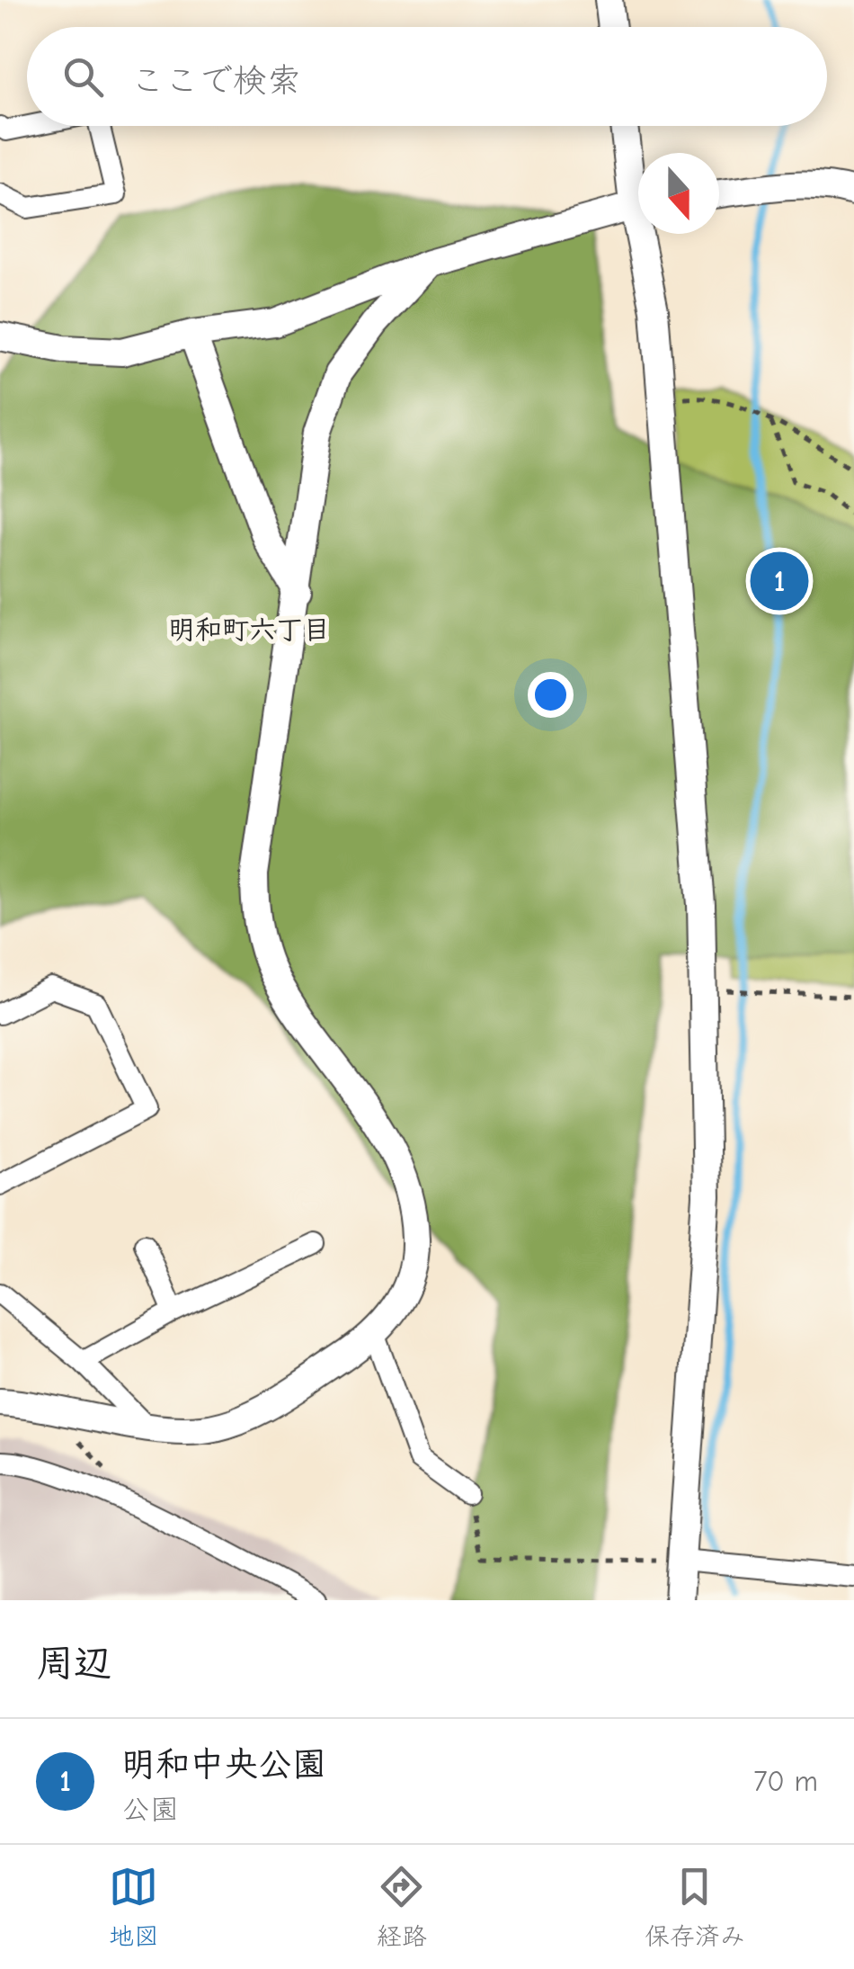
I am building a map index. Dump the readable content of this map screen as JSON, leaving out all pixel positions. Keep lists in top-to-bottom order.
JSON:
{
  "districts": ["明和町六丁目"],
  "north": "bottom",
  "page": {
    "search": "ここで検索",
    "pins": "1",
    "heading": "周辺",
    "list": [
      {
        "mark": "1",
        "name": "明和中央公園",
        "note": "公園",
        "value": "70 m"
      }
    ],
    "nav": ["地図", "経路", "保存済み"]
  }
}
